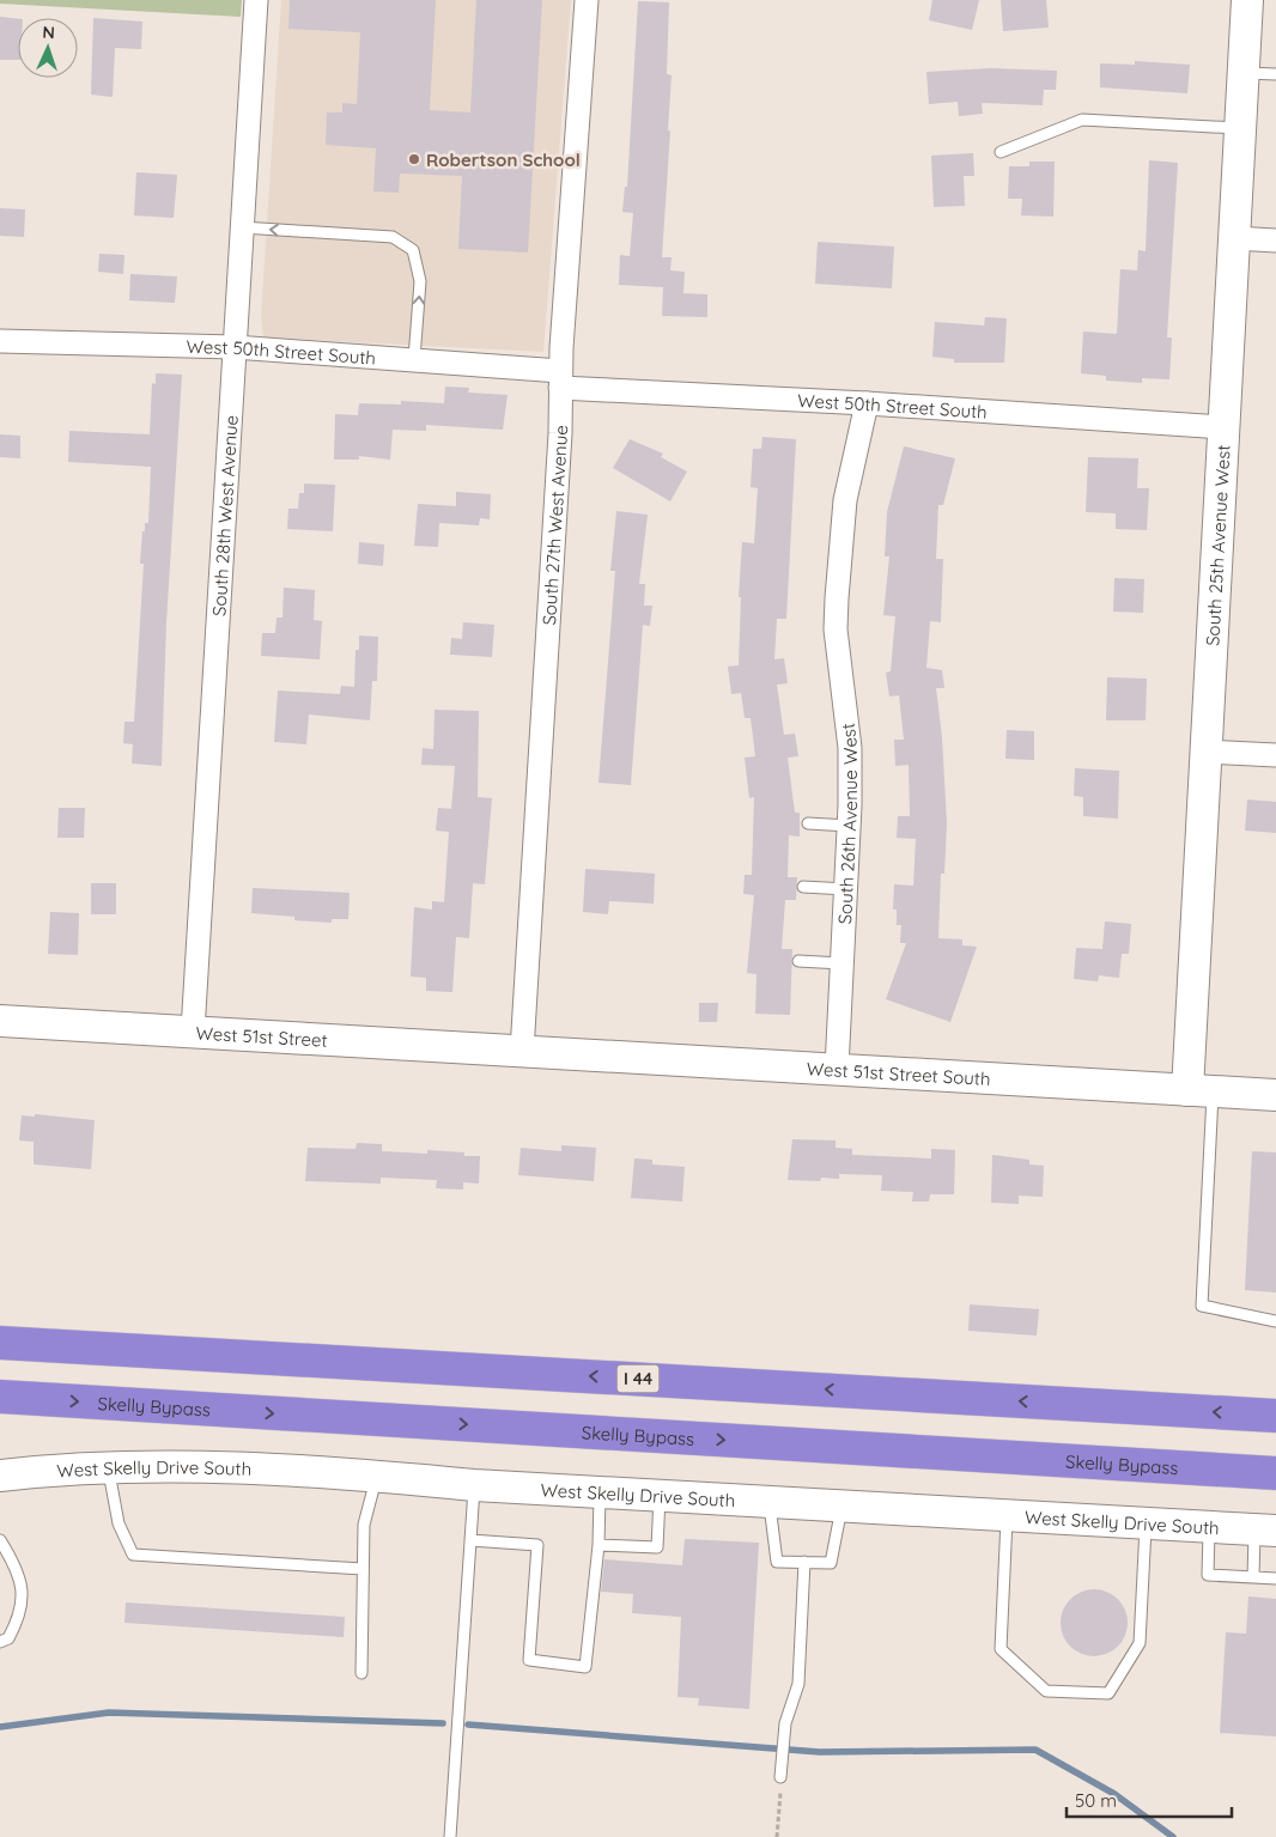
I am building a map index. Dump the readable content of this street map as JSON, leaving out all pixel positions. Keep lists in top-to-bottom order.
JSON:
{
  "streets": {
    "highway": ["I 44", "Skelly Bypass"],
    "street": [
      "West 50th Street South",
      "South 28th West Avenue",
      "South 27th West Avenue",
      "South 25th Avenue West",
      "South 26th Avenue West",
      "West 51st Street",
      "West 51st Street South",
      "West Skelly Drive South"
    ]
  },
  "crossings": [
    ["West 50th Street South", "South 28th West Avenue"],
    ["West 50th Street South", "South 27th West Avenue"],
    ["West 50th Street South", "South 25th Avenue West"],
    ["West 50th Street South", "South 26th Avenue West"],
    ["South 28th West Avenue", "West 51st Street"],
    ["South 27th West Avenue", "West 51st Street"],
    ["South 27th West Avenue", "West 51st Street South"],
    ["South 25th Avenue West", "West 51st Street South"],
    ["South 26th Avenue West", "West 51st Street South"],
    ["West 51st Street", "West 51st Street South"]
  ],
  "places": ["Robertson School"],
  "scale_bar": "50 m",
  "north": "top"
}
